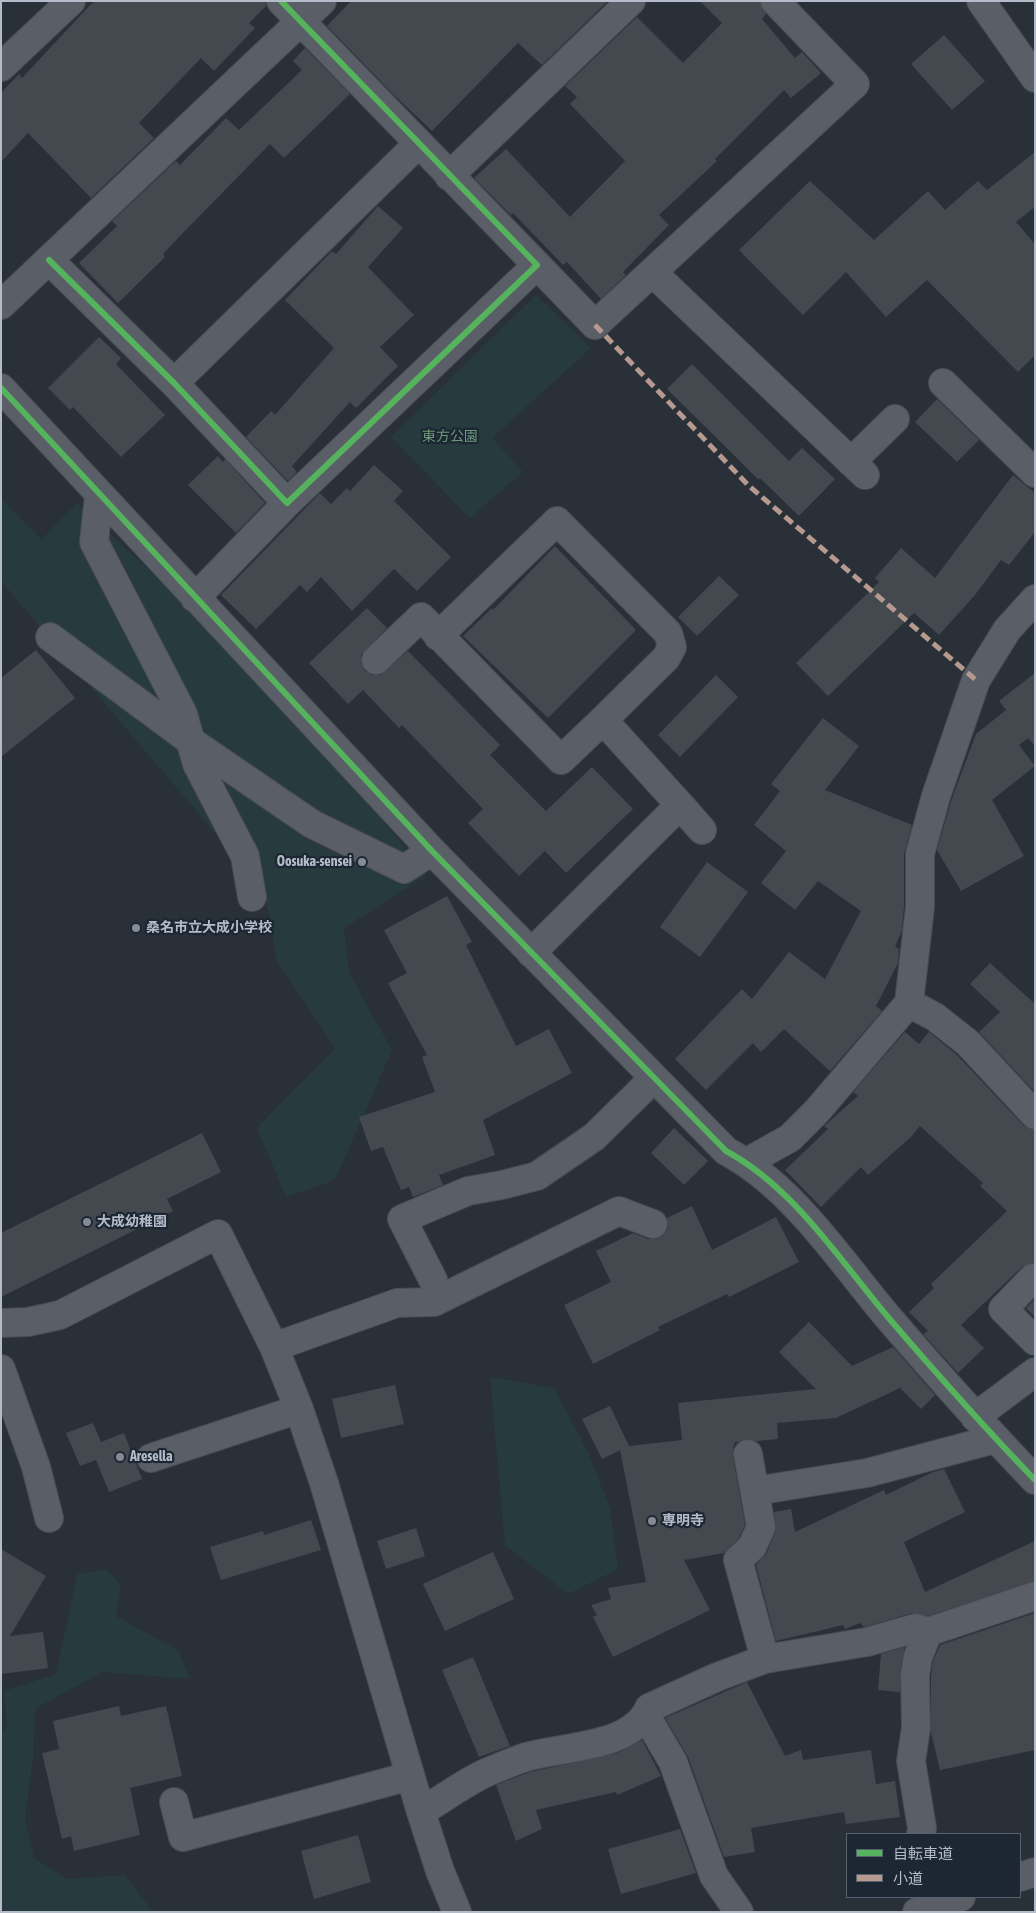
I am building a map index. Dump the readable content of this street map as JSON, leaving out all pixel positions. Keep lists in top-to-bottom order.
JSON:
{
  "parks": ["東方公園"],
  "places": [
    "Oosuka-sensei",
    "桑名市立大成小学校",
    "大成幼稚園",
    "Aresella",
    "専明寺"
  ],
  "legend": ["自転車道", "小道"]
}
